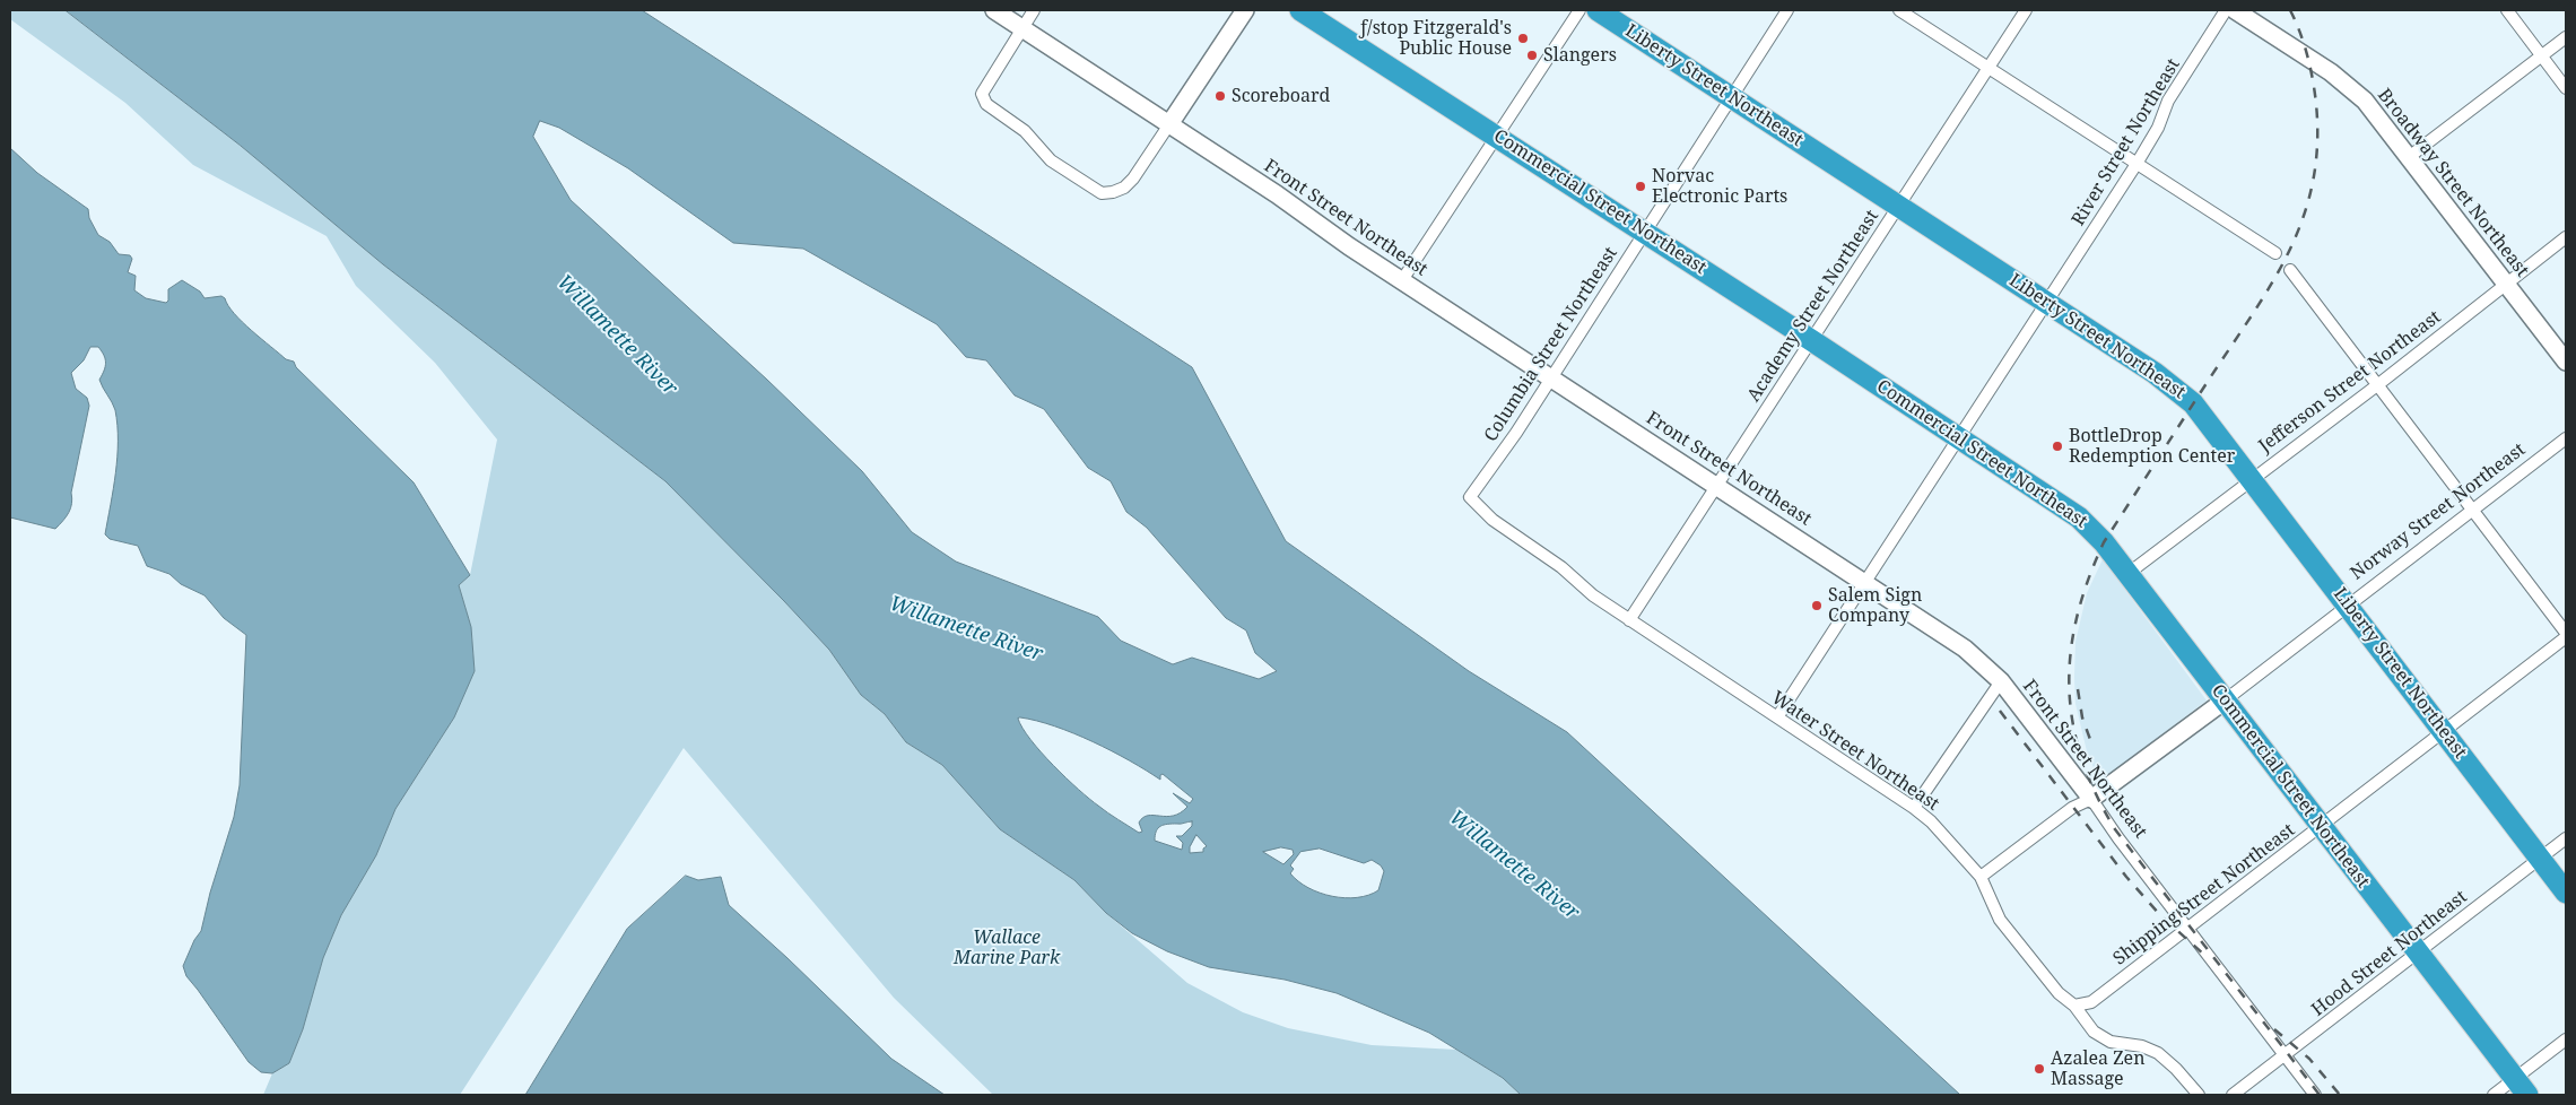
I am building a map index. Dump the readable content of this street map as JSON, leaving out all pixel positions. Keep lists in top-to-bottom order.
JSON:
{
  "streets": {
    "highway": ["Liberty Street Northeast", "Commercial Street Northeast"],
    "street": [
      "River Street Northeast",
      "Broadway Street Northeast",
      "Front Street Northeast",
      "Academy Street Northeast",
      "Columbia Street Northeast",
      "Jefferson Street Northeast",
      "Norway Street Northeast",
      "Water Street Northeast",
      "Shipping Street Northeast",
      "Hood Street Northeast"
    ]
  },
  "crossings": [
    ["Liberty Street Northeast", "River Street Northeast"],
    ["Liberty Street Northeast", "Academy Street Northeast"],
    ["Liberty Street Northeast", "Columbia Street Northeast"],
    ["Liberty Street Northeast", "Jefferson Street Northeast"],
    ["Liberty Street Northeast", "Norway Street Northeast"],
    ["Liberty Street Northeast", "Shipping Street Northeast"],
    ["Liberty Street Northeast", "Hood Street Northeast"],
    ["River Street Northeast", "Commercial Street Northeast"],
    ["River Street Northeast", "Front Street Northeast"],
    ["River Street Northeast", "Water Street Northeast"],
    ["Broadway Street Northeast", "Jefferson Street Northeast"],
    ["Commercial Street Northeast", "Academy Street Northeast"],
    ["Commercial Street Northeast", "Columbia Street Northeast"],
    ["Commercial Street Northeast", "Jefferson Street Northeast"],
    ["Commercial Street Northeast", "Norway Street Northeast"],
    ["Commercial Street Northeast", "Shipping Street Northeast"],
    ["Commercial Street Northeast", "Hood Street Northeast"],
    ["Front Street Northeast", "Academy Street Northeast"],
    ["Front Street Northeast", "Columbia Street Northeast"],
    ["Front Street Northeast", "Norway Street Northeast"],
    ["Front Street Northeast", "Shipping Street Northeast"],
    ["Front Street Northeast", "Hood Street Northeast"],
    ["Academy Street Northeast", "Water Street Northeast"],
    ["Columbia Street Northeast", "Water Street Northeast"],
    ["Norway Street Northeast", "Water Street Northeast"],
    ["Water Street Northeast", "Shipping Street Northeast"]
  ],
  "water": ["Willamette River"],
  "parks": ["Wallace Marine Park"],
  "places": [
    "ƒ/stop Fitzgerald's Public House",
    "Slangers",
    "Scoreboard",
    "Norvac Electronic Parts",
    "BottleDrop Redemption Center",
    "Salem Sign Company",
    "Azalea Zen Massage"
  ]
}
